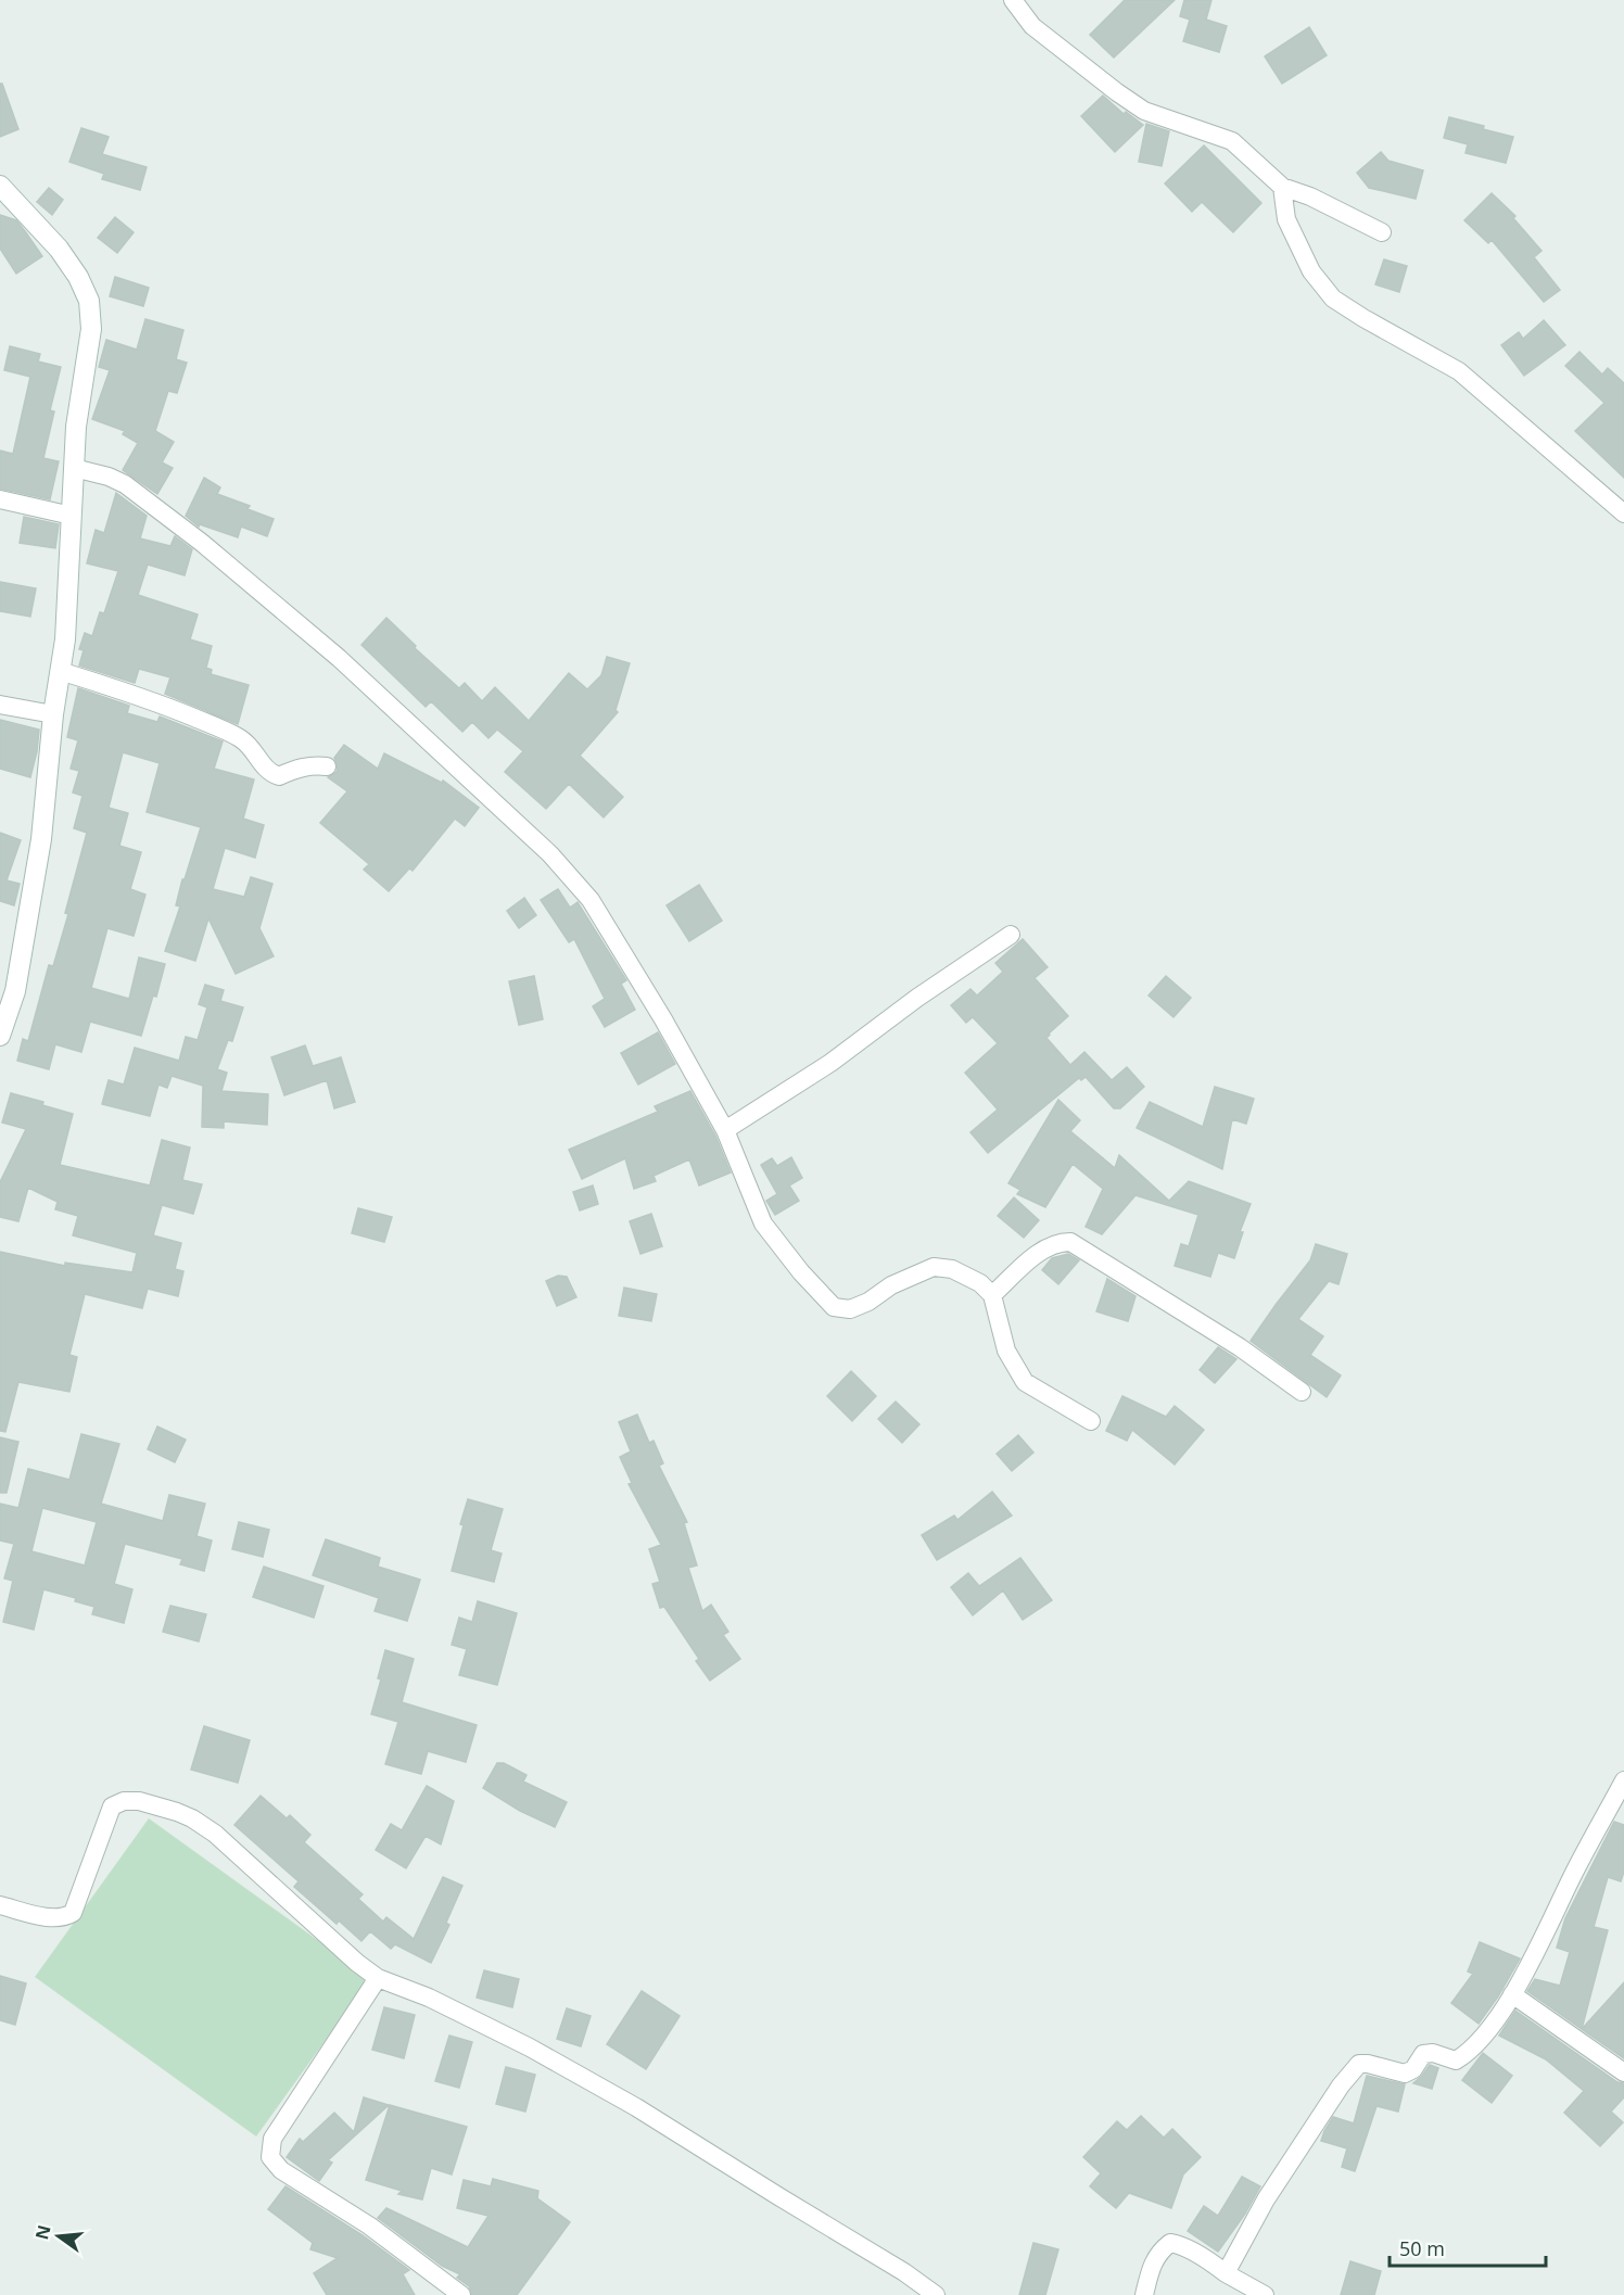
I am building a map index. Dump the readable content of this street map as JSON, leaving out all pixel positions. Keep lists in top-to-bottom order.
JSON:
{
  "scale_bar": "50 m",
  "north": "left"
}
